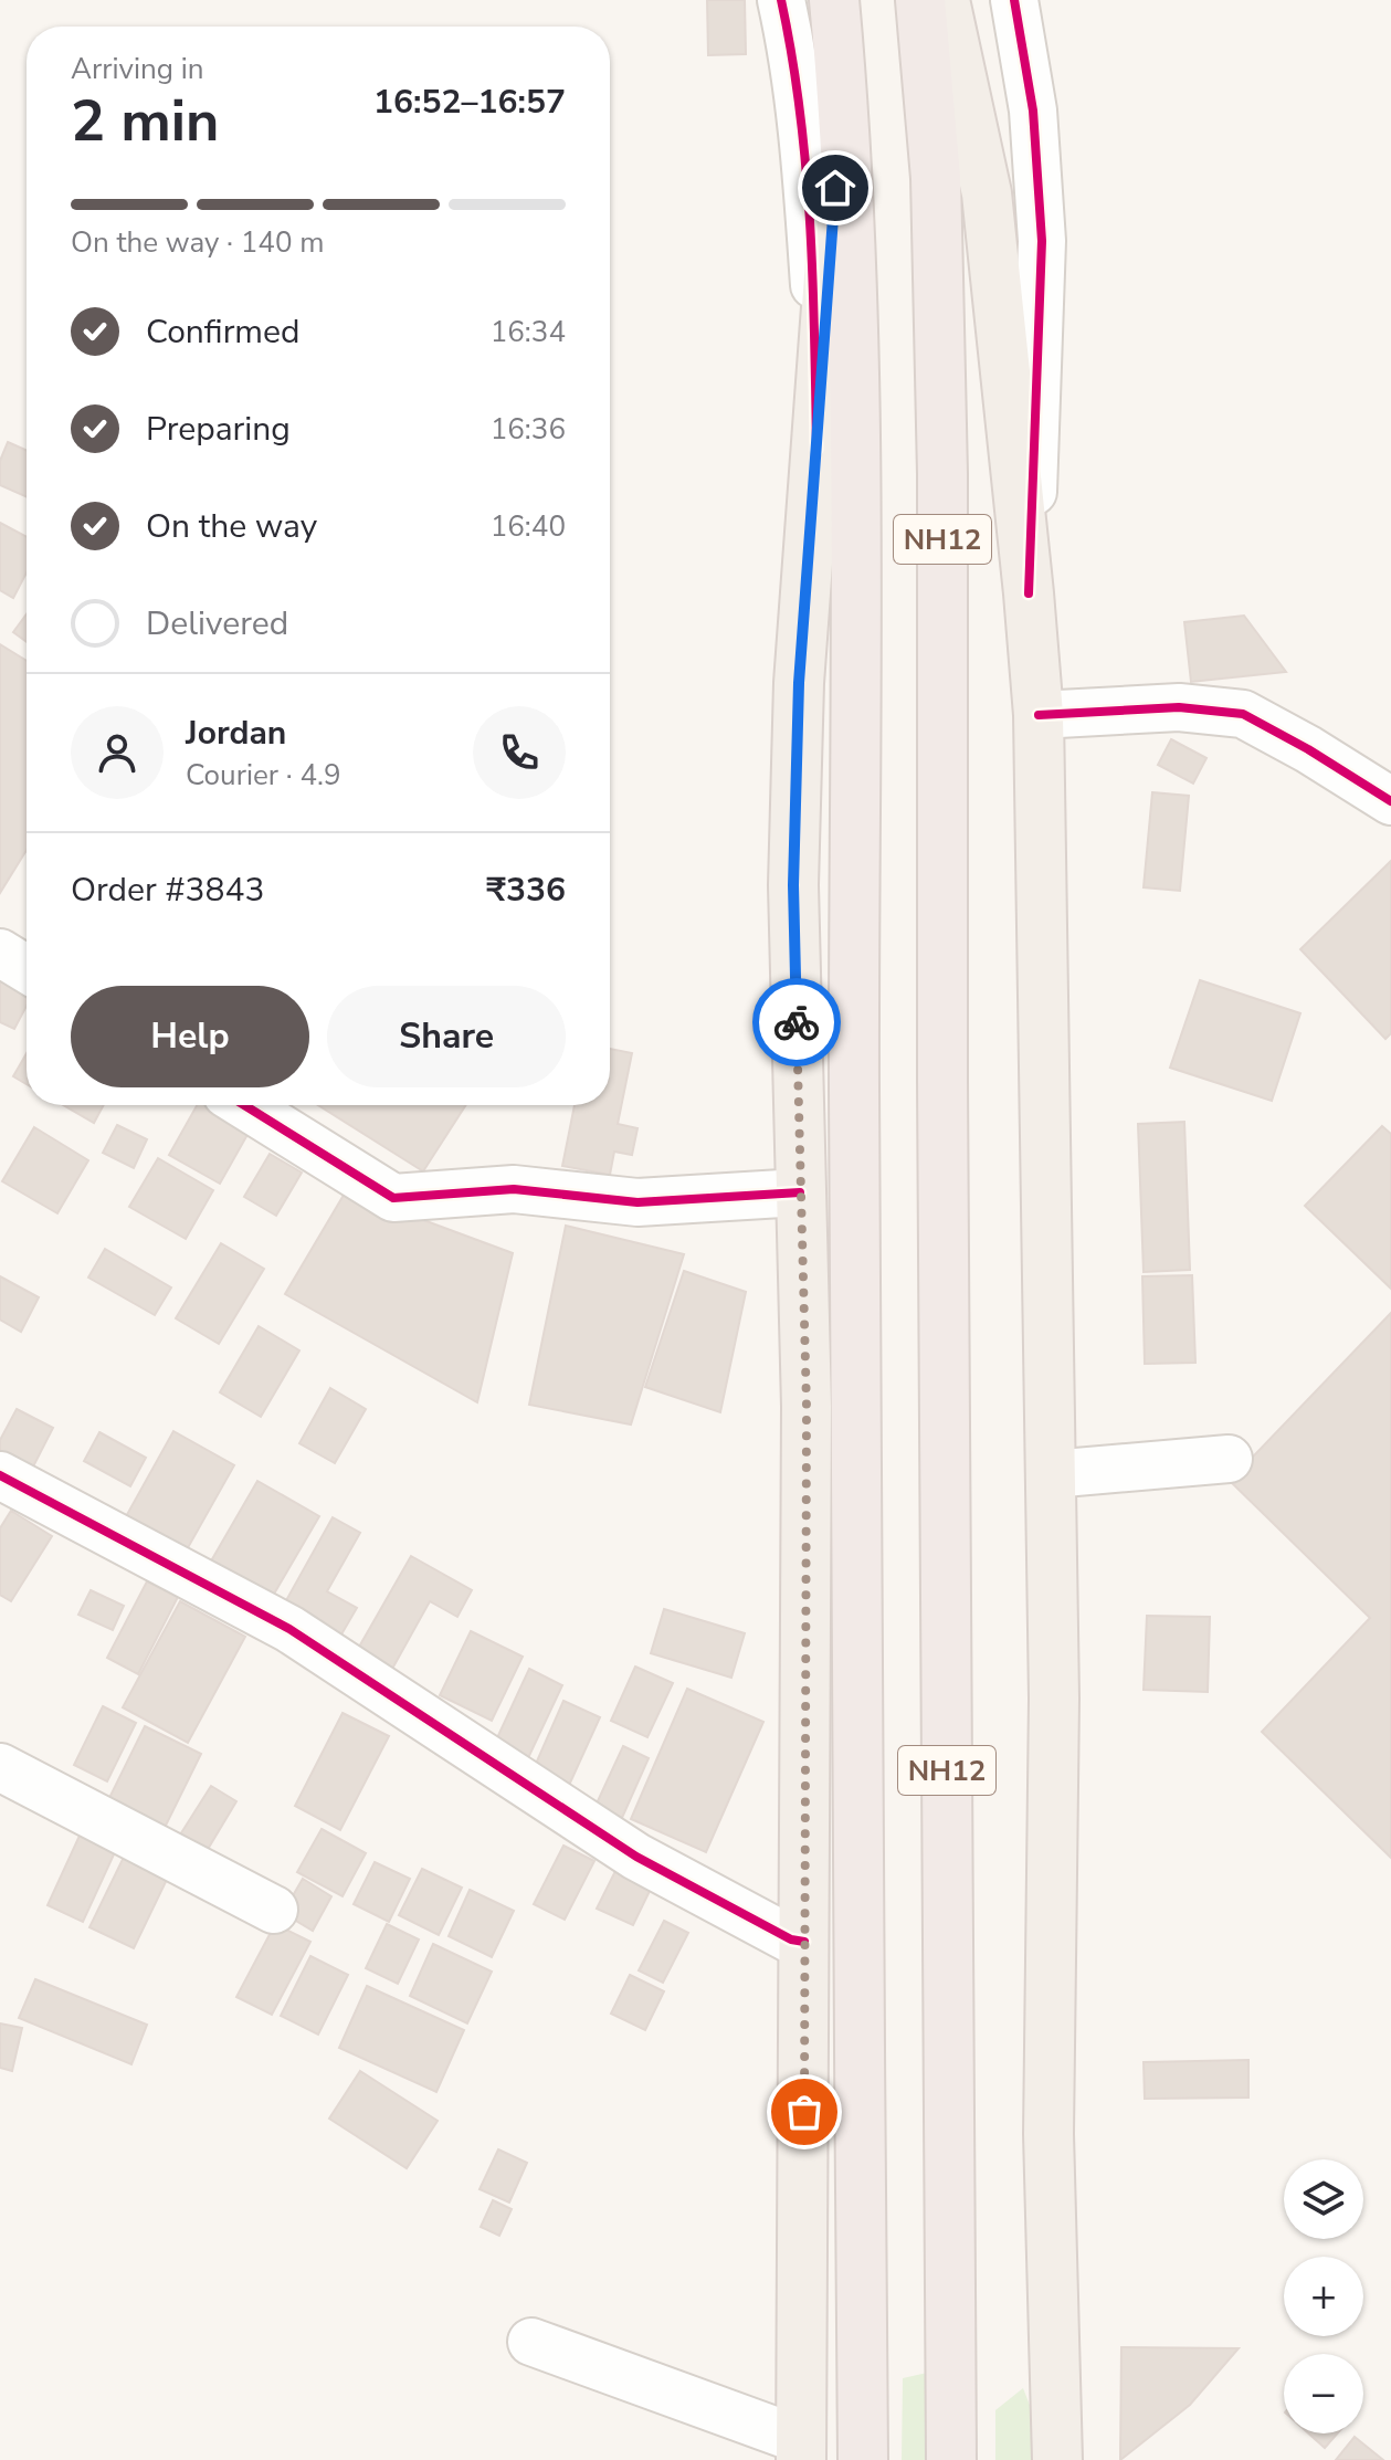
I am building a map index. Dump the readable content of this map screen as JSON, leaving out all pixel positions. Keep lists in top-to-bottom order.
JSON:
{
  "streets": {
    "highway": ["NH12"]
  },
  "page": {
    "heading": ["2 min", "Arriving in", "16:52–16:57"],
    "panel": [
      "Jordan",
      "Courier · 4.9",
      "Order #3843",
      "₹336"
    ],
    "bar": "On the way · 140 m",
    "list": [
      ["Confirmed", "16:34"],
      ["Preparing", "16:36"],
      ["On the way", "16:40"],
      "Delivered"
    ],
    "buttons": ["Help", "Share"],
    "map_buttons": ["+", "−"]
  }
}
